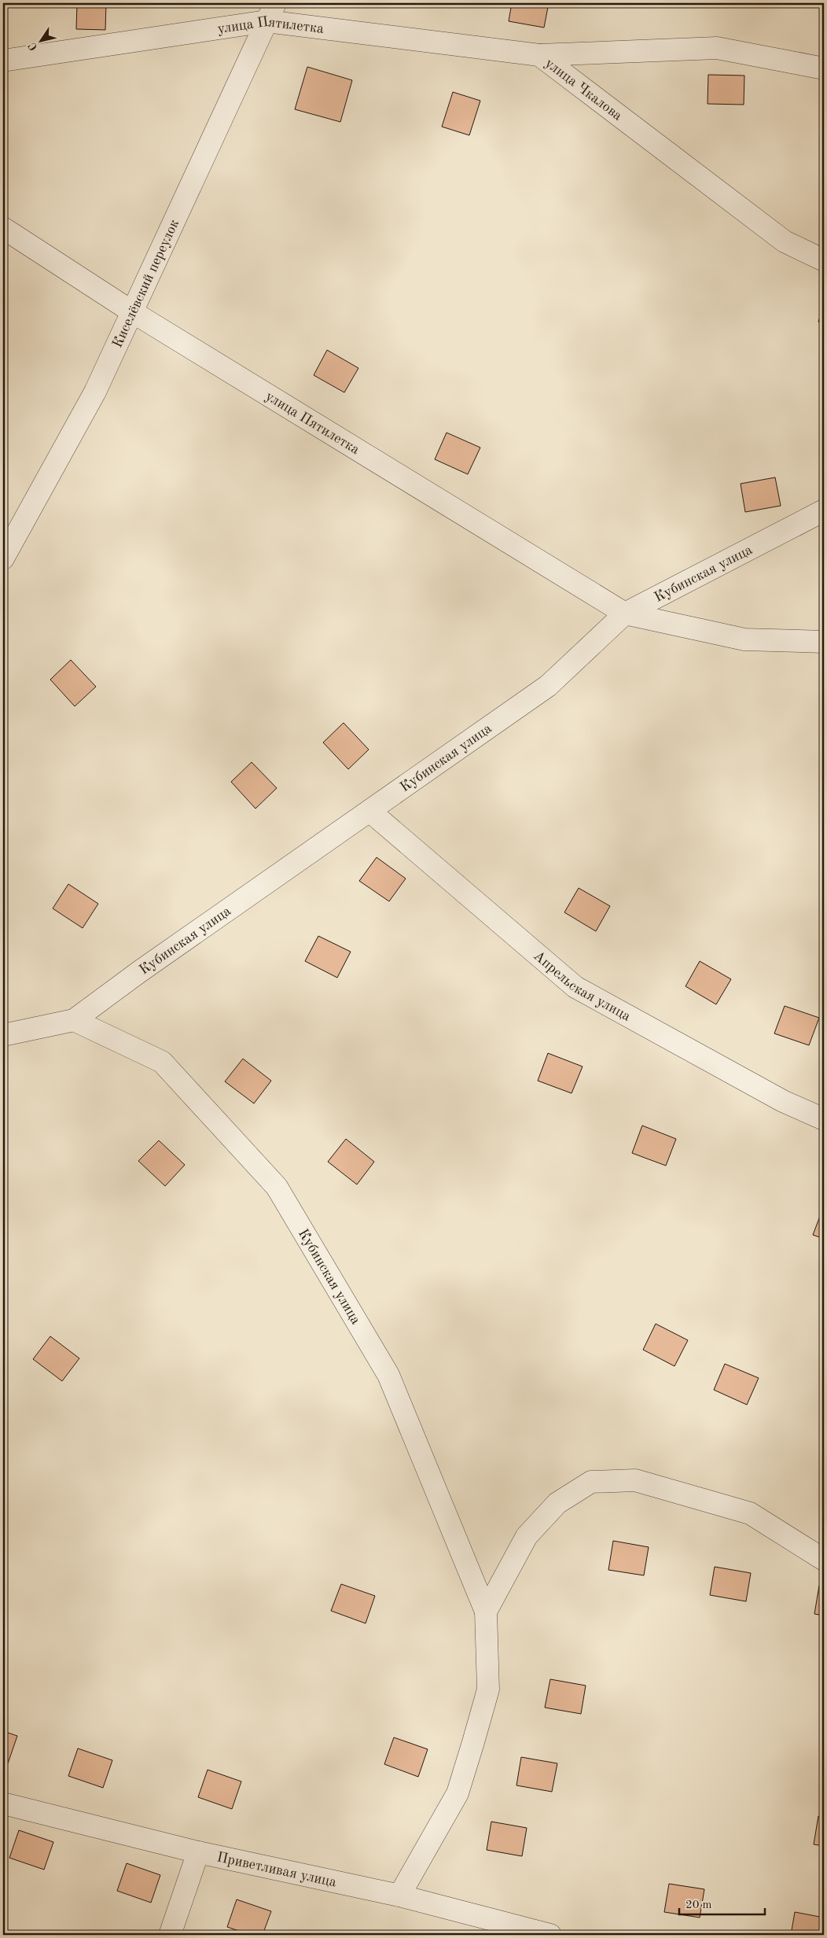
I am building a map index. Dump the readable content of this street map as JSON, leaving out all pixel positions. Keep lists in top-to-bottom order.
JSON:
{
  "streets": {
    "street": [
      "улица Пятилетка",
      "улица Чкалова",
      "Киселёвский переулок",
      "Кубинская улица",
      "Апрельская улица",
      "Приветливая улица"
    ]
  },
  "crossings": [
    ["улица Пятилетка", "улица Чкалова"],
    ["улица Пятилетка", "Киселёвский переулок"],
    ["улица Пятилетка", "Кубинская улица"],
    ["Кубинская улица", "Апрельская улица"]
  ],
  "scale_bar": "20 m",
  "north": "bottom left"
}
